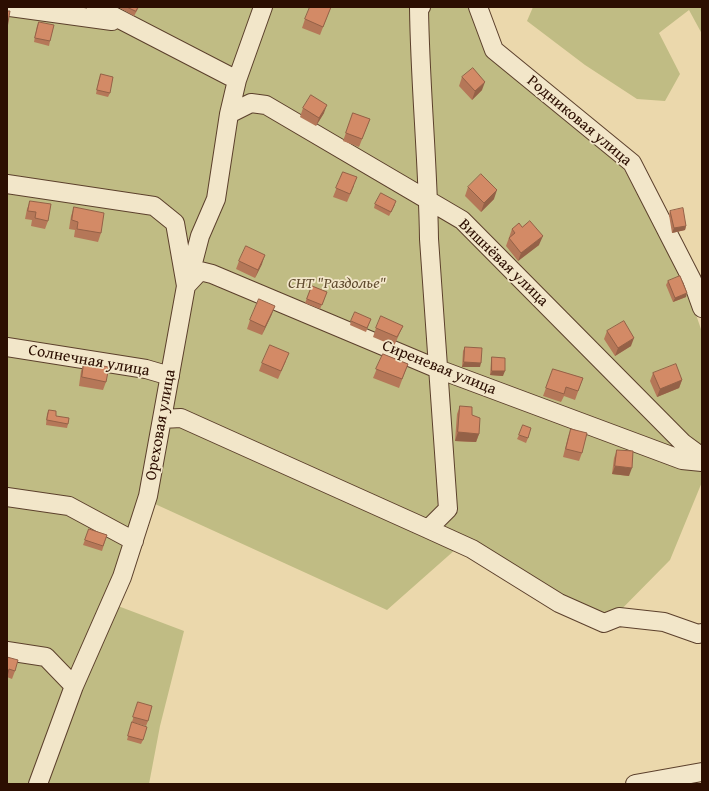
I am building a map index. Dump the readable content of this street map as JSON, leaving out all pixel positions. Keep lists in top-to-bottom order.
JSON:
{
  "streets": {
    "street": [
      "Родниковая улица",
      "Вишнёвая улица",
      "Солнечная улица",
      "Сиреневая улица",
      "Ореховая улица"
    ]
  },
  "crossings": [
    ["Солнечная улица", "Ореховая улица"],
    ["Сиреневая улица", "Ореховая улица"]
  ],
  "parks": ["СНТ \"Раздолье\""]
}
